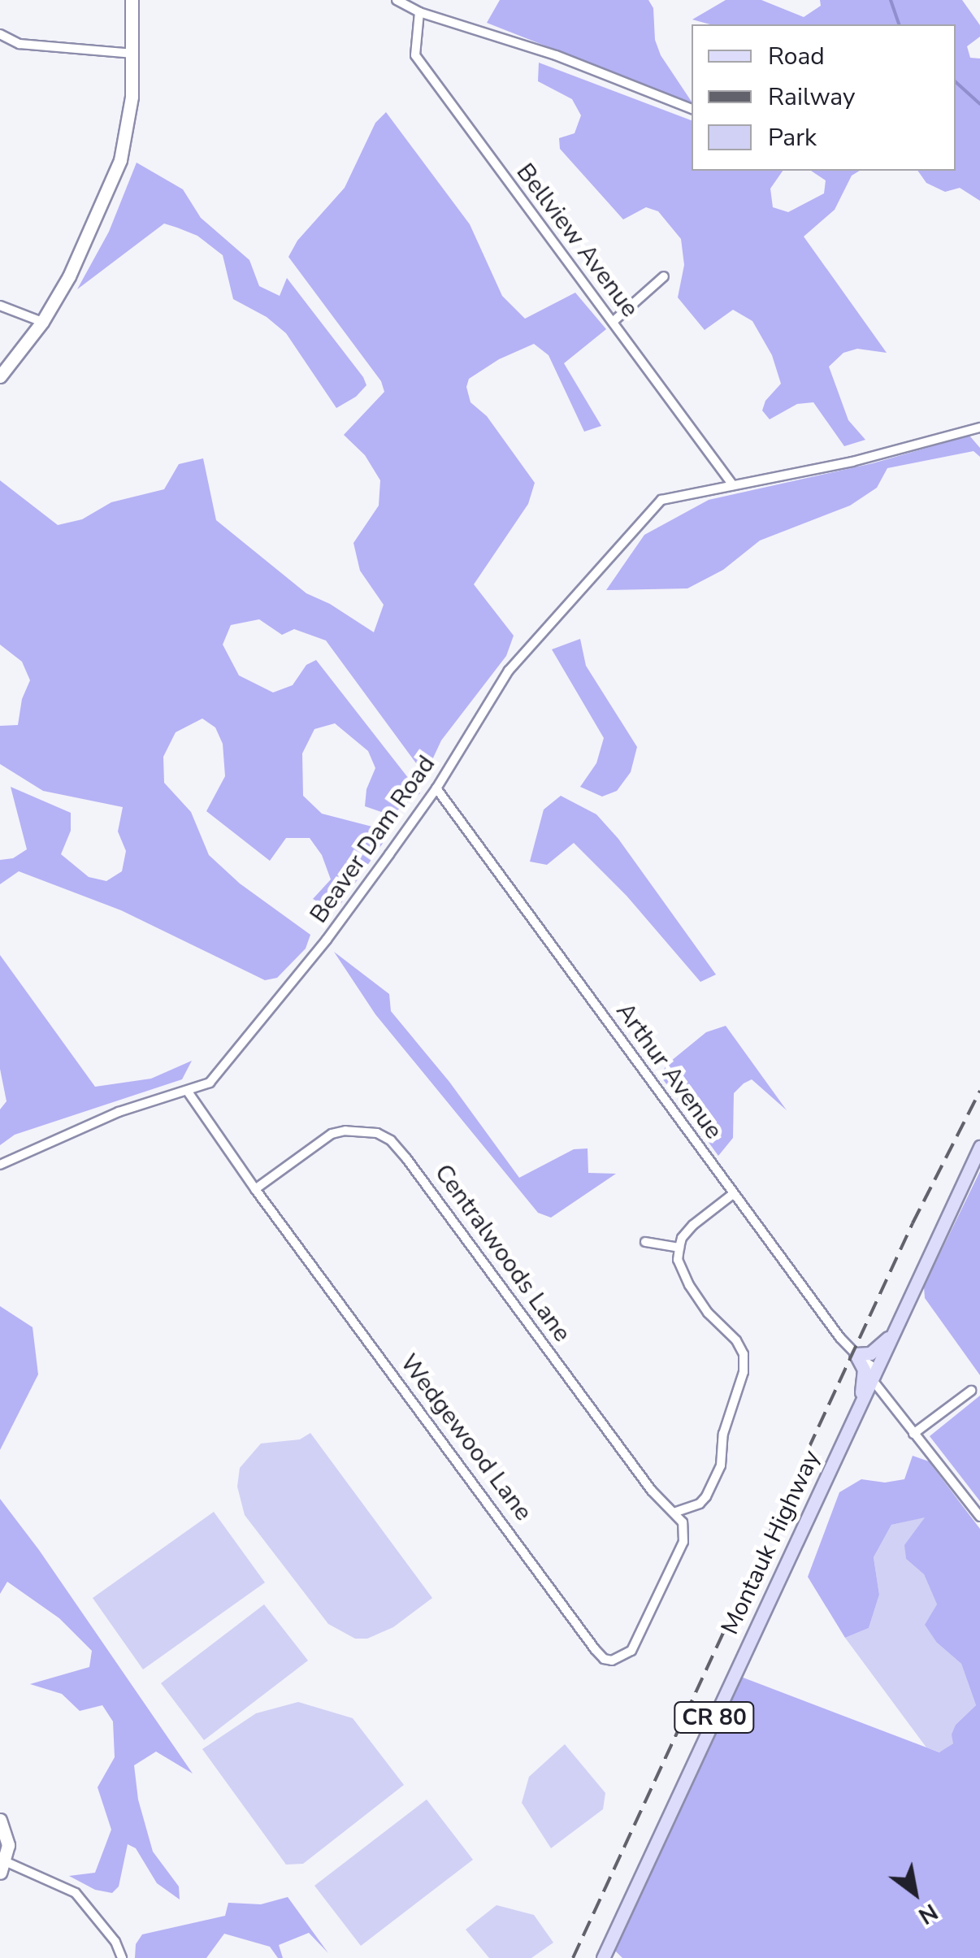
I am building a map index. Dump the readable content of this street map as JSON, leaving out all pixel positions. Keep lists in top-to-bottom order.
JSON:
{
  "streets": {
    "main road": ["Montauk Highway", "CR 80"],
    "street": [
      "Bellview Avenue",
      "Beaver Dam Road",
      "Arthur Avenue",
      "Centralwoods Lane",
      "Wedgewood Lane"
    ]
  },
  "crossings": [
    ["Bellview Avenue", "Beaver Dam Road"],
    ["Beaver Dam Road", "Arthur Avenue"],
    ["Beaver Dam Road", "Wedgewood Lane"],
    ["Arthur Avenue", "Montauk Highway"],
    ["Centralwoods Lane", "Wedgewood Lane"]
  ],
  "legend": ["Road", "Railway", "Park"],
  "north": "bottom right"
}
